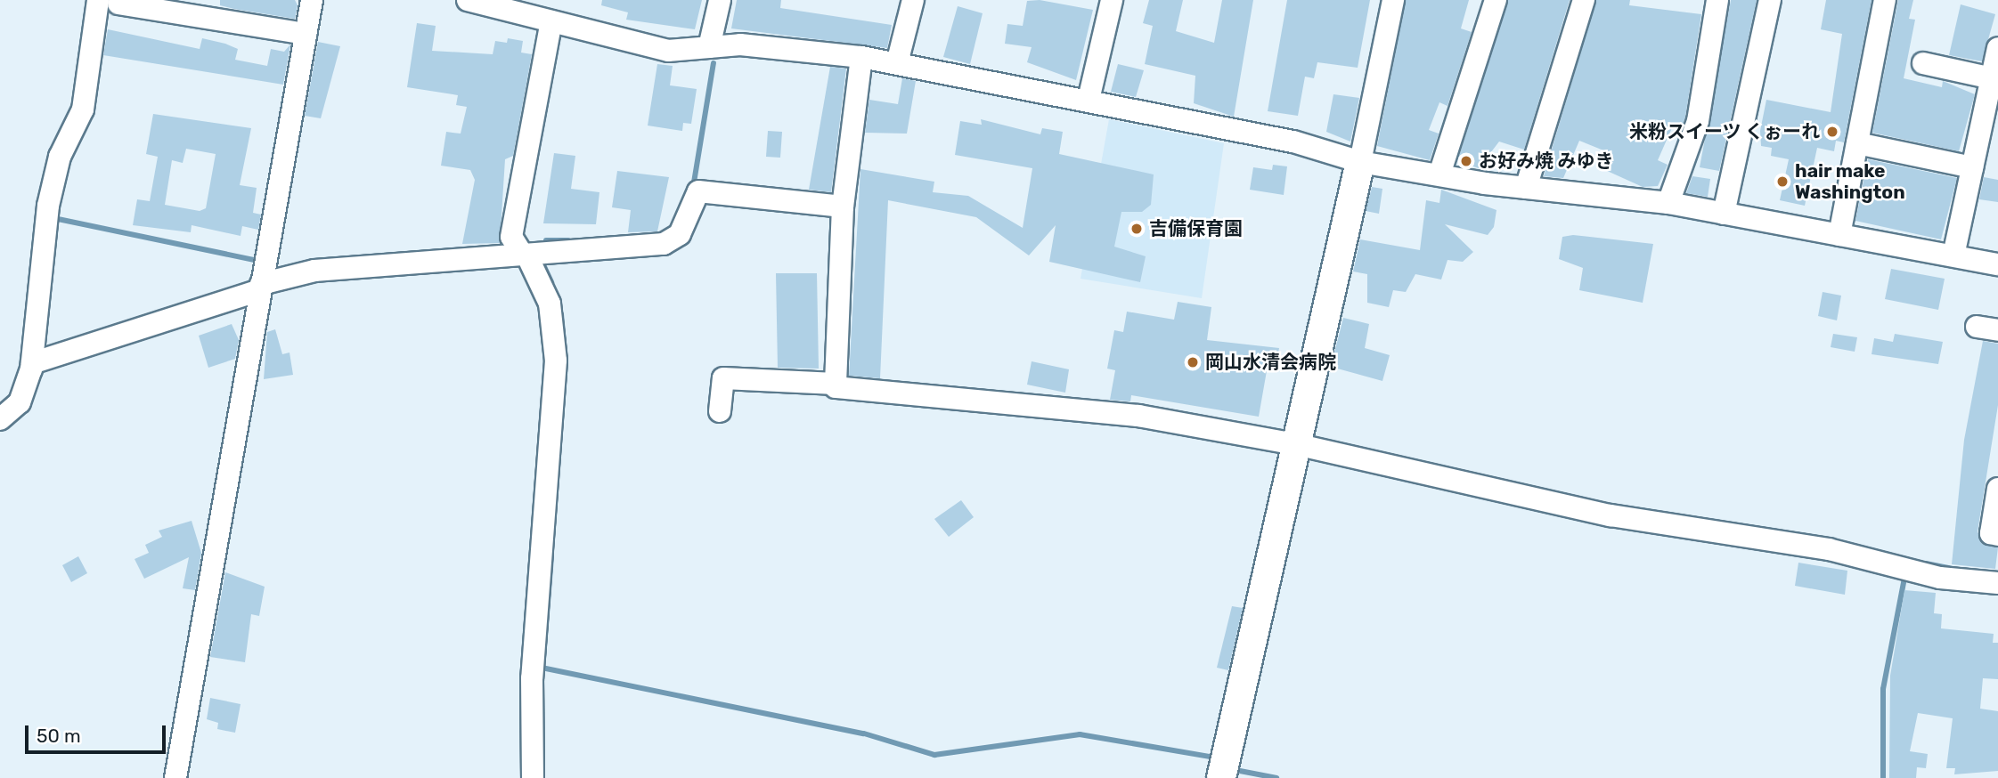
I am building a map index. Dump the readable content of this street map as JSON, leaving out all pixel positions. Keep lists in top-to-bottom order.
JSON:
{
  "places": [
    "米粉スイーツ くぉーれ",
    "お好み焼 みゆき",
    "hair make Washington",
    "吉備保育園",
    "岡山水清会病院"
  ],
  "scale_bar": "50 m"
}
